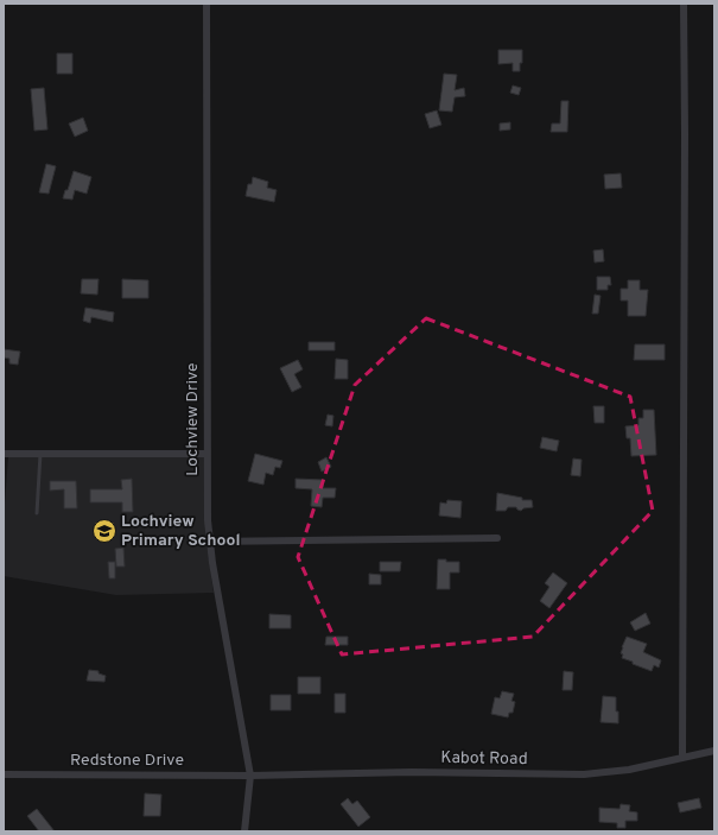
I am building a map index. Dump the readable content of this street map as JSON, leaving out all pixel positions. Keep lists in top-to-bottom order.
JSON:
{
  "streets": {
    "street": ["Lochview Drive", "Kabot Road", "Redstone Drive"]
  },
  "crossings": [
    ["Lochview Drive", "Kabot Road"],
    ["Lochview Drive", "Redstone Drive"],
    ["Kabot Road", "Redstone Drive"]
  ],
  "places": {
    "school or university": ["Lochview Primary School"]
  }
}
